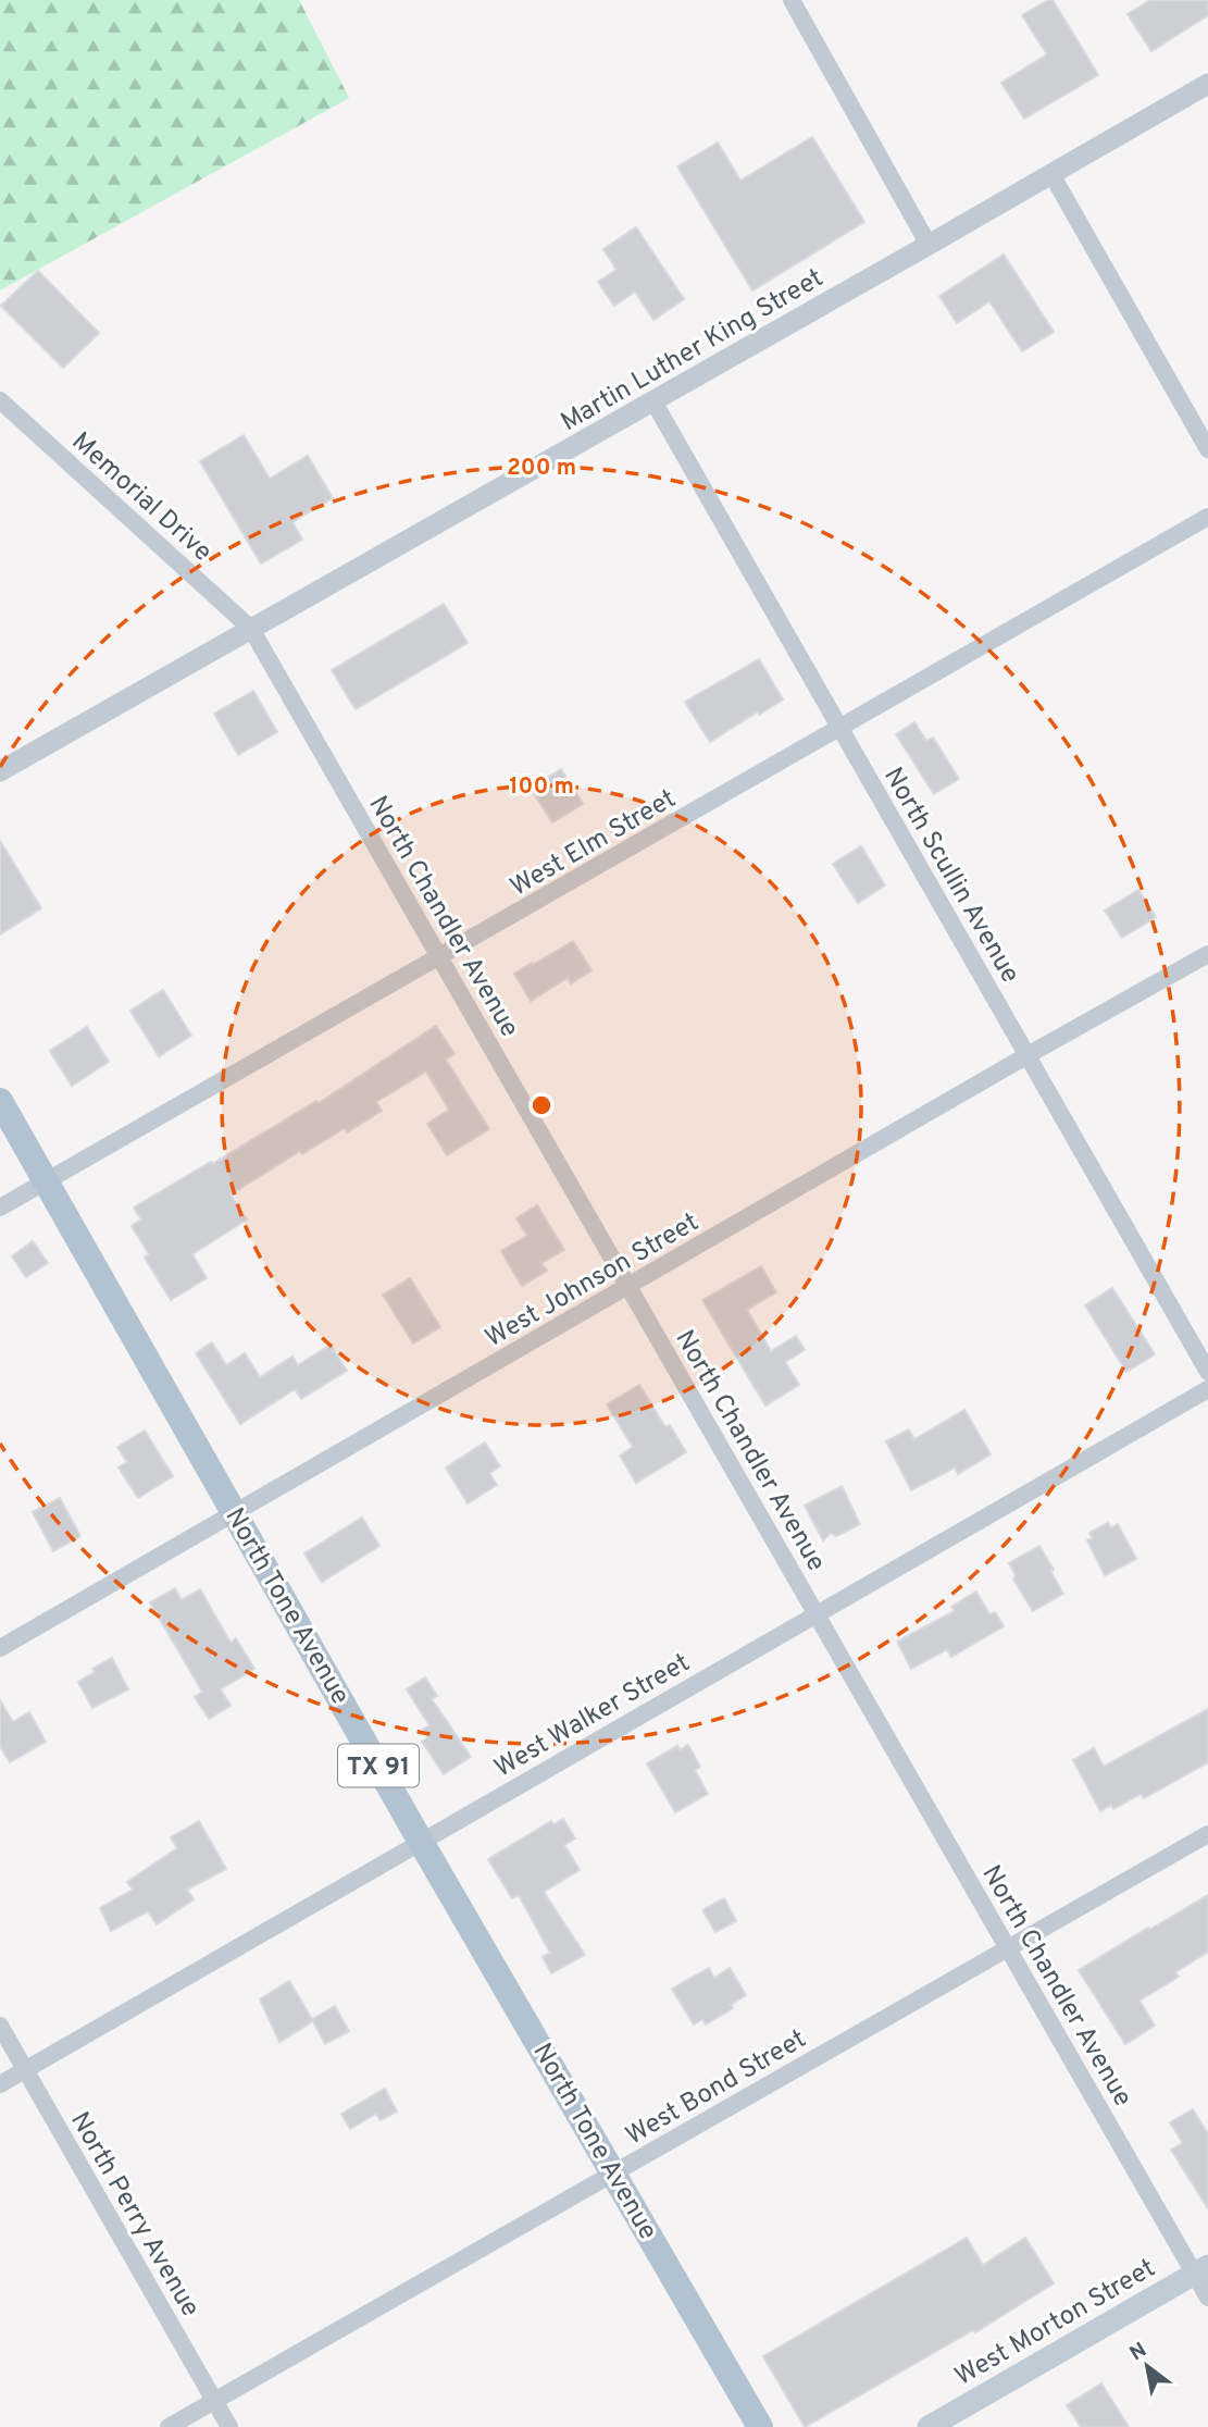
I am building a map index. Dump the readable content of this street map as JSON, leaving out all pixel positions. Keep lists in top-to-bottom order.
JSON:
{
  "streets": {
    "main road": ["North Tone Avenue", "TX 91", "West Morton Street"],
    "street": [
      "Martin Luther King Street",
      "Memorial Drive",
      "West Elm Street",
      "North Scullin Avenue",
      "North Chandler Avenue",
      "West Johnson Street",
      "West Walker Street",
      "West Bond Street",
      "North Perry Avenue"
    ]
  },
  "crossings": [
    ["Martin Luther King Street", "Memorial Drive"],
    ["Martin Luther King Street", "North Scullin Avenue"],
    ["Martin Luther King Street", "North Chandler Avenue"],
    ["Memorial Drive", "North Chandler Avenue"],
    ["West Elm Street", "North Scullin Avenue"],
    ["West Elm Street", "North Chandler Avenue"],
    ["West Elm Street", "North Tone Avenue"],
    ["North Scullin Avenue", "West Johnson Street"],
    ["North Chandler Avenue", "West Johnson Street"],
    ["North Chandler Avenue", "West Walker Street"],
    ["North Chandler Avenue", "West Bond Street"],
    ["North Chandler Avenue", "West Morton Street"],
    ["West Johnson Street", "North Tone Avenue"],
    ["North Tone Avenue", "West Walker Street"],
    ["North Tone Avenue", "West Bond Street"],
    ["West Walker Street", "North Perry Avenue"],
    ["West Bond Street", "North Perry Avenue"]
  ],
  "north": "top left",
  "rings": ["200 m", "100 m"]
}
